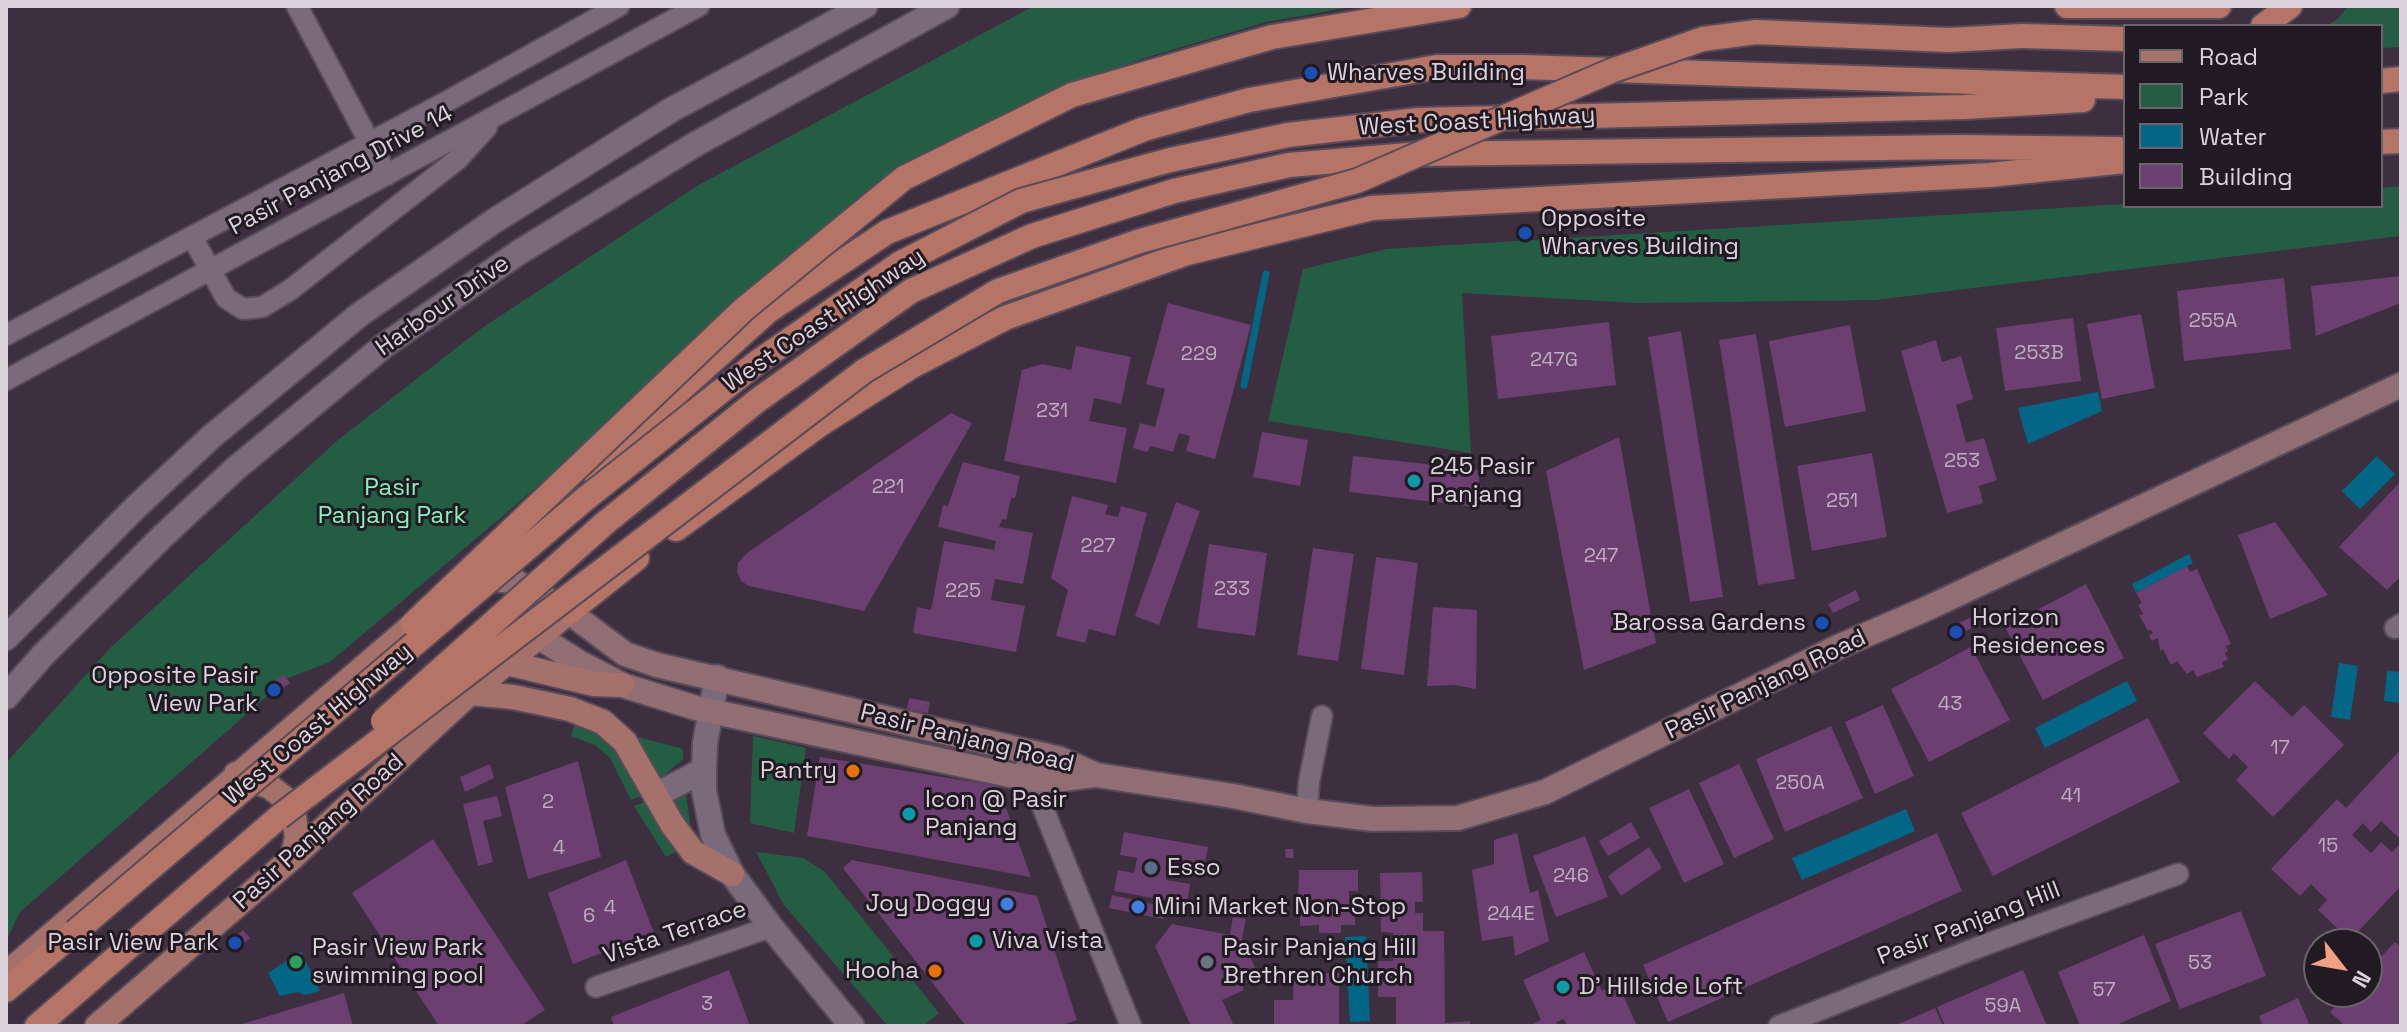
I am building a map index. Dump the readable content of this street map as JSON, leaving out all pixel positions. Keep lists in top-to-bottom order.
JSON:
{
  "streets": {
    "highway": ["West Coast Highway"],
    "main road": ["Pasir Panjang Road"],
    "street": [
      "Pasir Panjang Drive 14",
      "Harbour Drive",
      "Pasir Panjang Hill",
      "Vista Terrace"
    ]
  },
  "parks": ["Pasir Panjang Park"],
  "places": [
    "Wharves Building",
    "Opposite Wharves Building",
    "245 Pasir Panjang",
    "Barossa Gardens",
    "Horizon Residences",
    "Opposite Pasir View Park",
    "Pantry",
    "Icon @ Pasir Panjang",
    "Esso",
    "Joy Doggy",
    "Mini Market Non-Stop",
    "Viva Vista",
    "Pasir View Park",
    "Pasir View Park swimming pool",
    "Pasir Panjang Hill Brethren Church",
    "Hooha",
    "D' Hillside Loft"
  ],
  "house_numbers": [
    "255A",
    "253B",
    "229",
    "247G",
    "231",
    "253",
    "221",
    "251",
    "227",
    "247",
    "233",
    "225",
    "43",
    "17",
    "250A",
    "41",
    "2",
    "15",
    "4",
    "246",
    "4",
    "244E",
    "6",
    "53",
    "57",
    "3",
    "59A"
  ],
  "legend": [
    "Road",
    "Park",
    "Water",
    "Building"
  ],
  "north": "bottom right"
}
